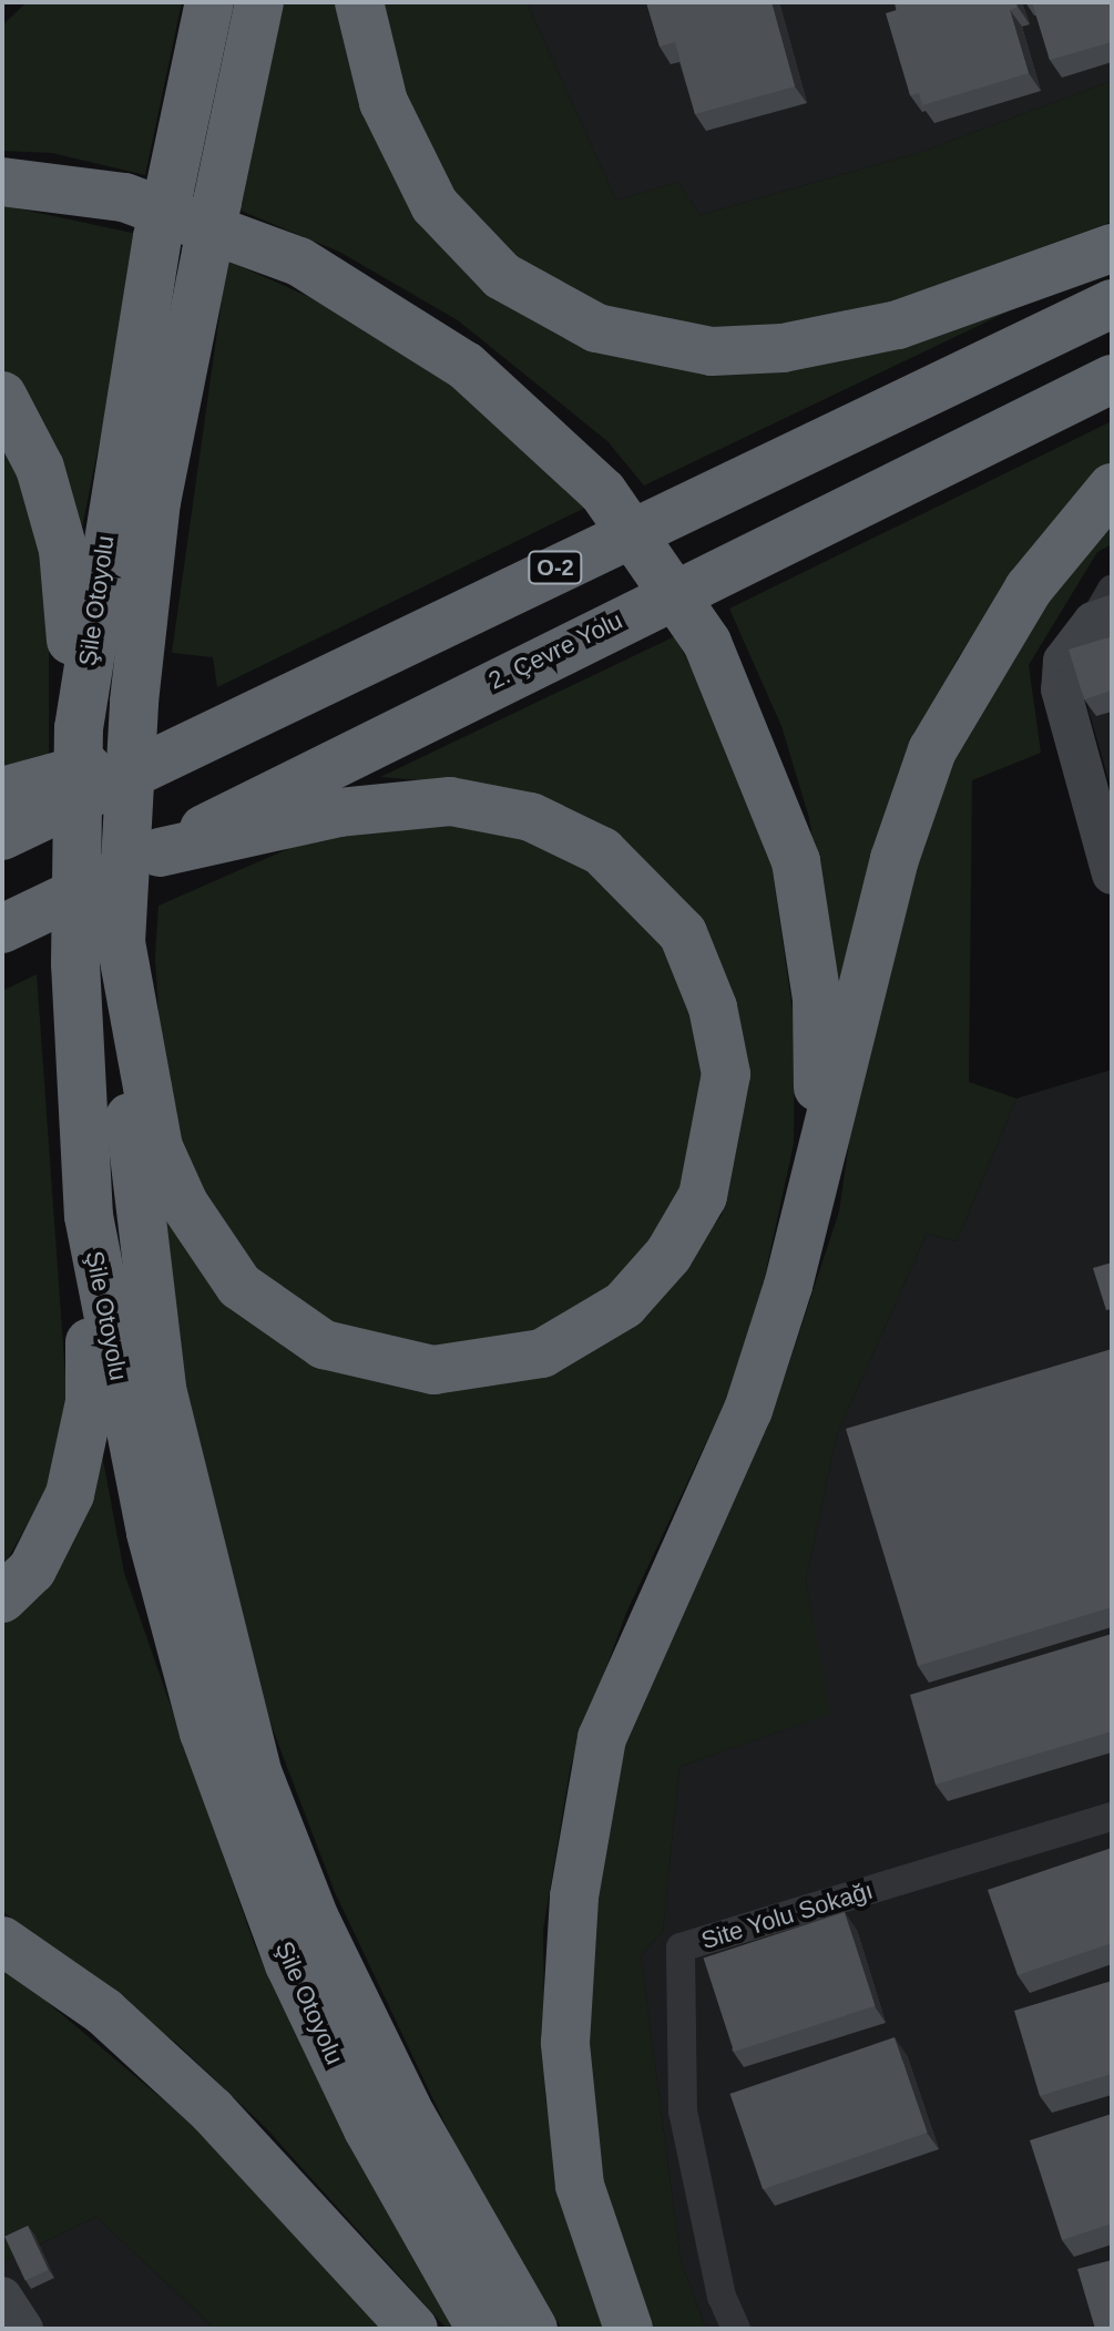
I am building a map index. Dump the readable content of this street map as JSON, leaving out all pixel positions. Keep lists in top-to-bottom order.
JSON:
{
  "streets": {
    "highway": ["O-2", "Şile Otoyolu", "2. Çevre Yolu"],
    "street": ["Site Yolu Sokağı"]
  }
}
